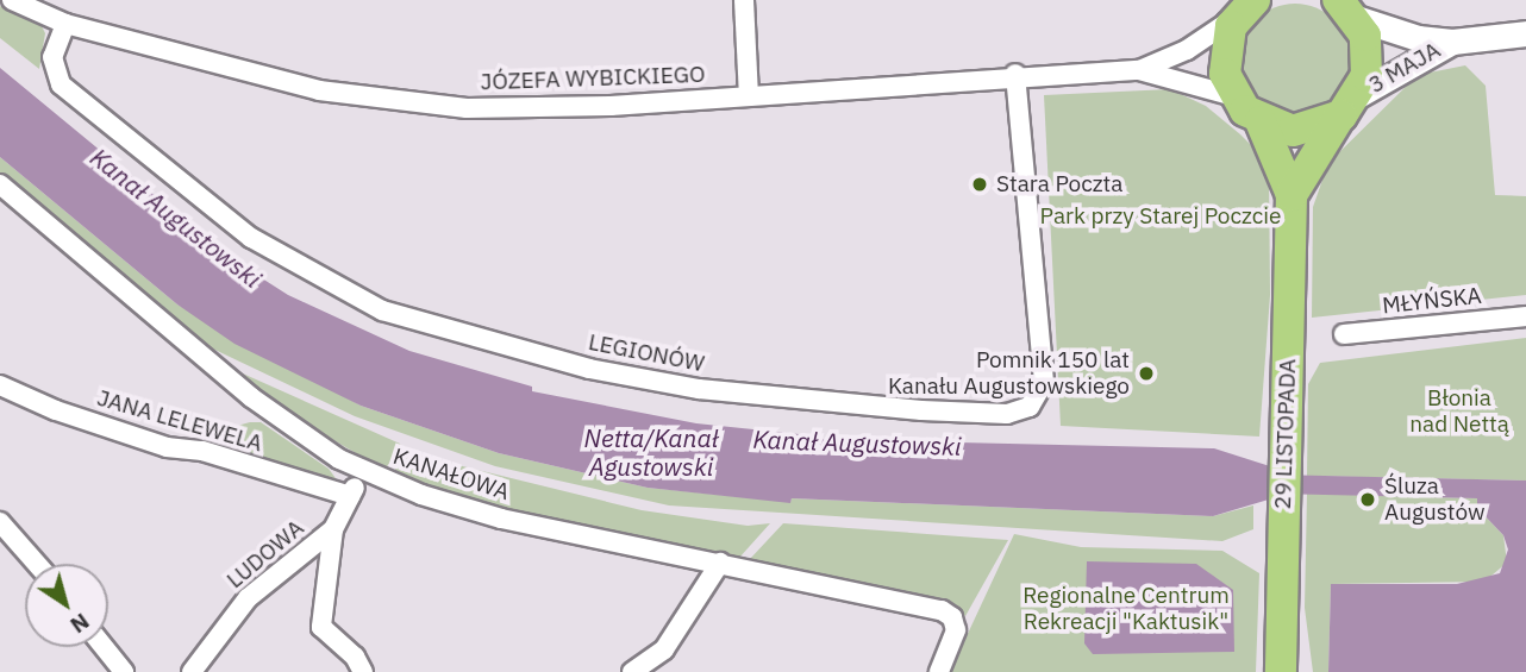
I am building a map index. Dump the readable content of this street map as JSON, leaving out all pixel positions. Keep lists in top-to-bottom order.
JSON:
{
  "streets": {
    "main road": ["29 LISTOPADA"],
    "street": [
      "3 MAJA",
      "JÓZEFA WYBICKIEGO",
      "MŁYŃSKA",
      "LEGIONÓW",
      "JANA LELEWELA",
      "KANAŁOWA",
      "LUDOWA"
    ]
  },
  "crossings": [
    ["3 MAJA", "29 LISTOPADA"],
    ["JÓZEFA WYBICKIEGO", "LEGIONÓW"],
    ["JANA LELEWELA", "LUDOWA"],
    ["KANAŁOWA", "LUDOWA"]
  ],
  "water": ["Kanał Augustowski", "Netta/Kanał Agustowski"],
  "parks": ["Park przy Starej Poczcie", "Błonia nad Nettą", "Regionalne Centrum Rekreacji \"Kaktusik\""],
  "places": ["Stara Poczta", "Pomnik 150 lat Kanału Augustowskiego", "Śluza Augustów"],
  "north": "bottom right"
}
